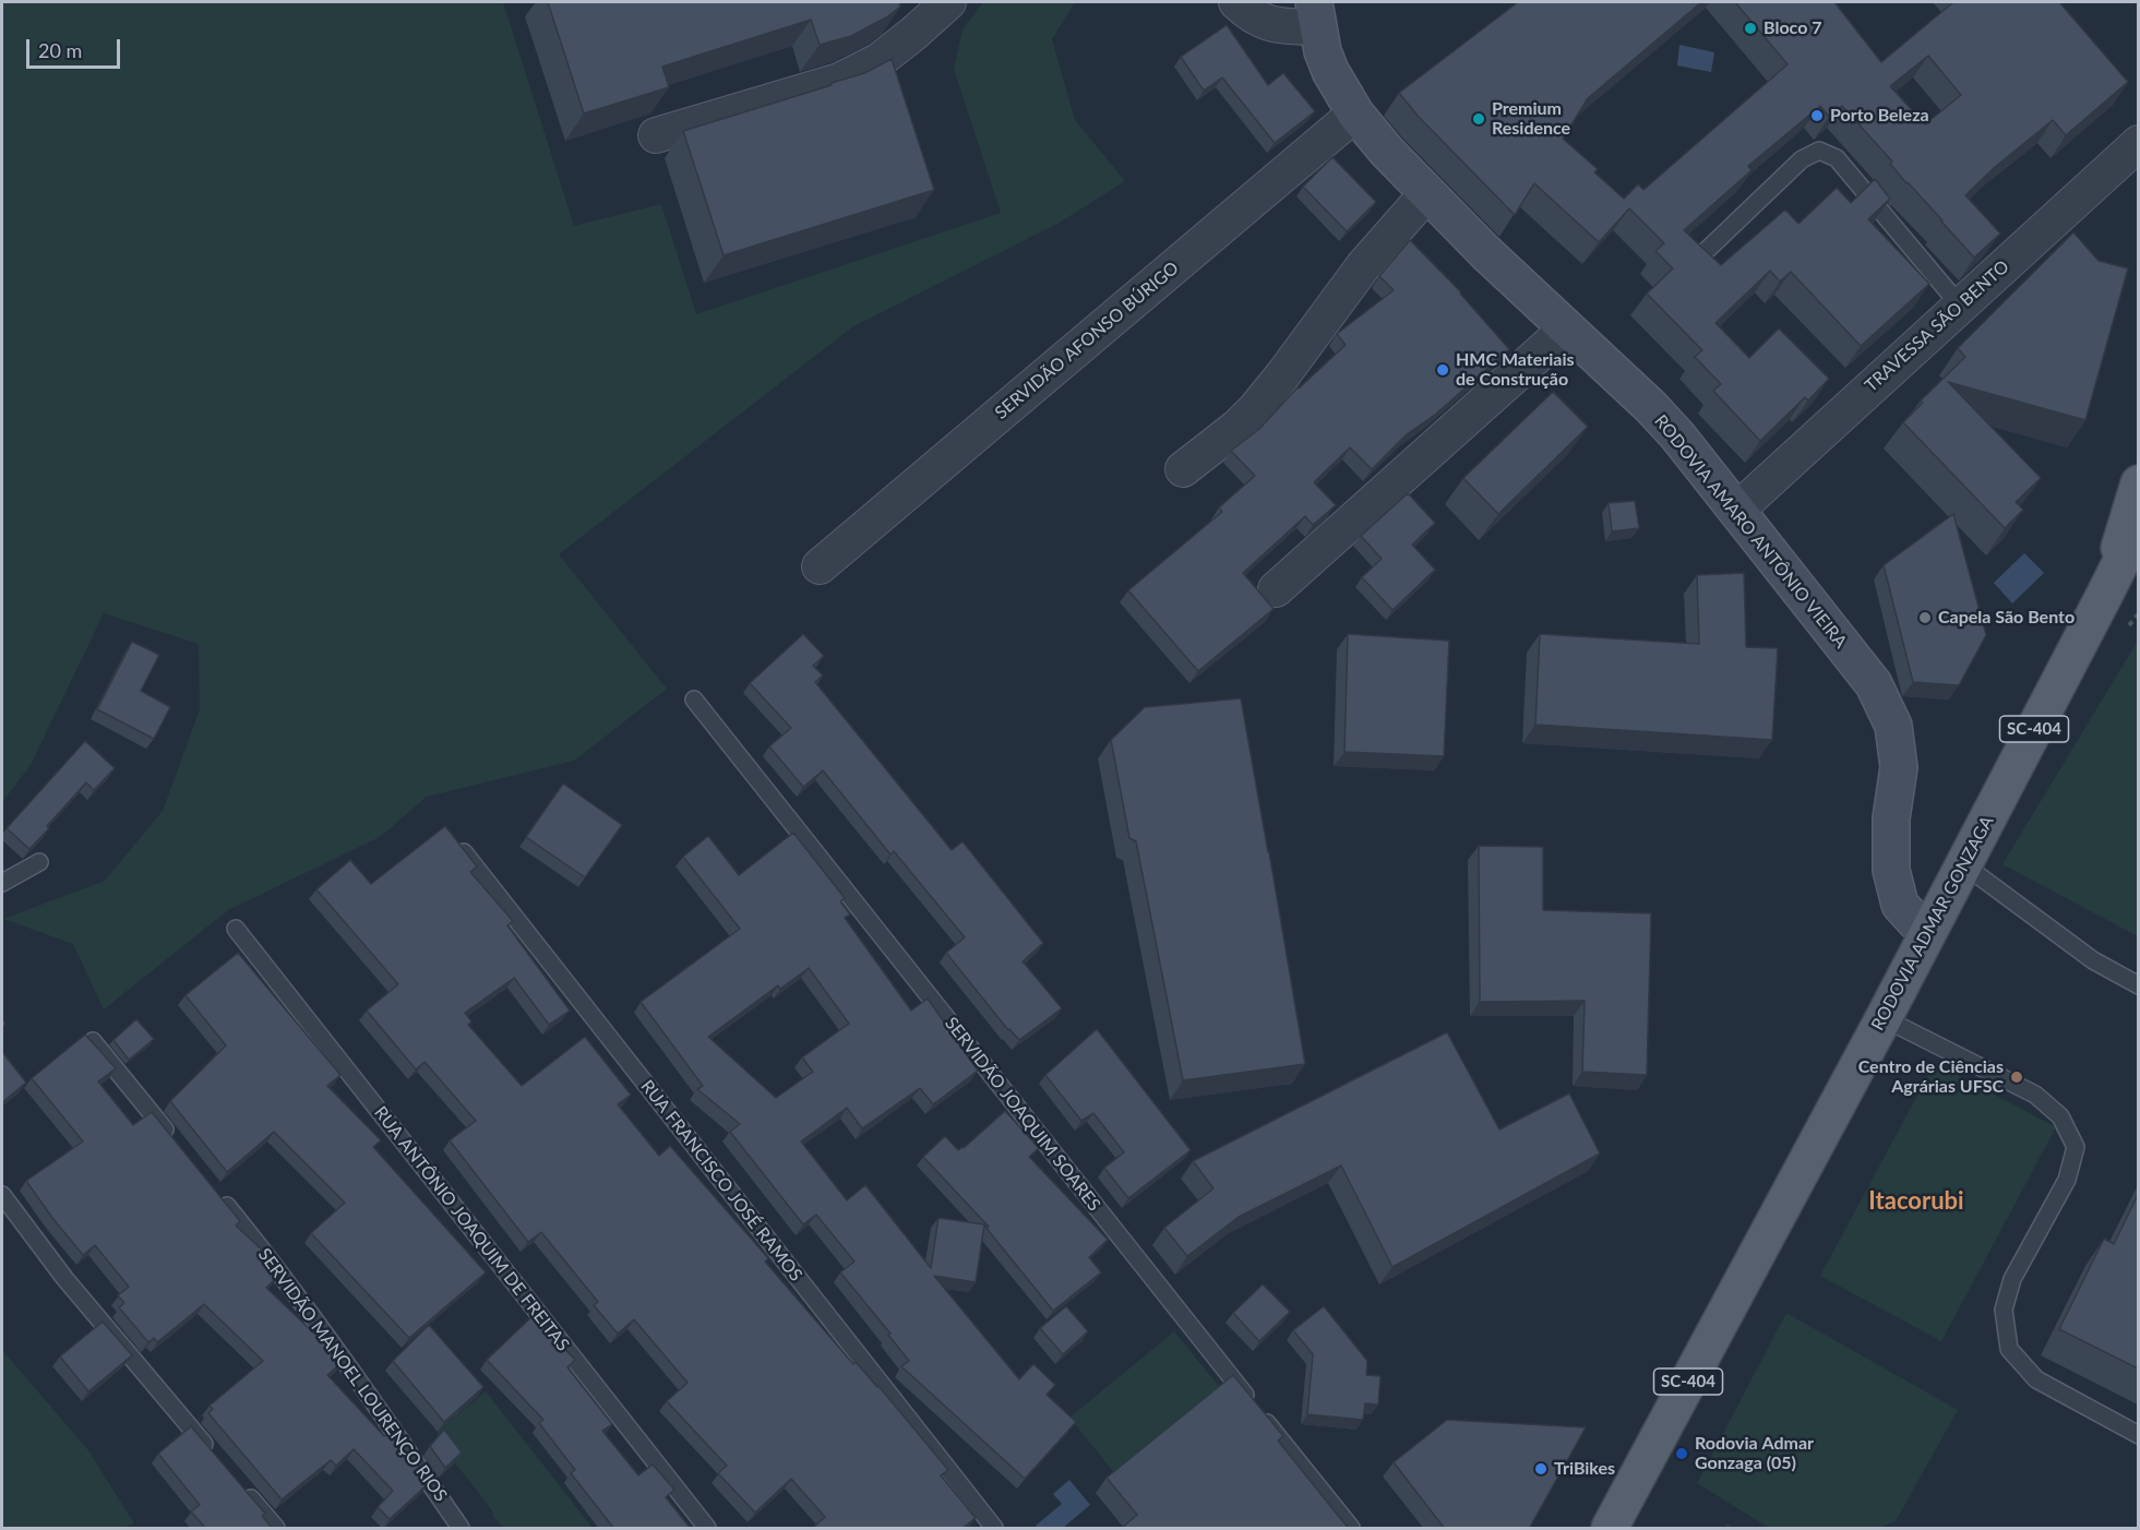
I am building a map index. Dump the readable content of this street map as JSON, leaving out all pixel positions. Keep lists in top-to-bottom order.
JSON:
{
  "streets": {
    "main road": ["RODOVIA AMARO ANTÔNIO VIEIRA", "SC-404", "RODOVIA ADMAR GONZAGA"],
    "street": ["TRAVESSA SÃO BENTO", "SERVIDÃO AFONSO BÚRIGO"],
    "lane": [
      "SERVIDÃO JOAQUIM SOARES",
      "RUA FRANCISCO JOSÉ RAMOS",
      "RUA ANTÔNIO JOAQUIM DE FREITAS",
      "SERVIDÃO MANOEL LOURENÇO RIOS"
    ]
  },
  "crossings": [
    ["TRAVESSA SÃO BENTO", "RODOVIA AMARO ANTÔNIO VIEIRA"],
    ["SERVIDÃO AFONSO BÚRIGO", "RODOVIA AMARO ANTÔNIO VIEIRA"],
    ["RODOVIA AMARO ANTÔNIO VIEIRA", "RODOVIA ADMAR GONZAGA"]
  ],
  "districts": ["Itacorubi"],
  "places": [
    "Bloco 7",
    "Porto Beleza",
    "Premium Residence",
    "HMC Materiais de Construção",
    "Capela São Bento",
    "Centro de Ciências Agrárias UFSC",
    "Rodovia Admar Gonzaga (05)",
    "TriBikes"
  ],
  "scale_bar": "20 m"
}
